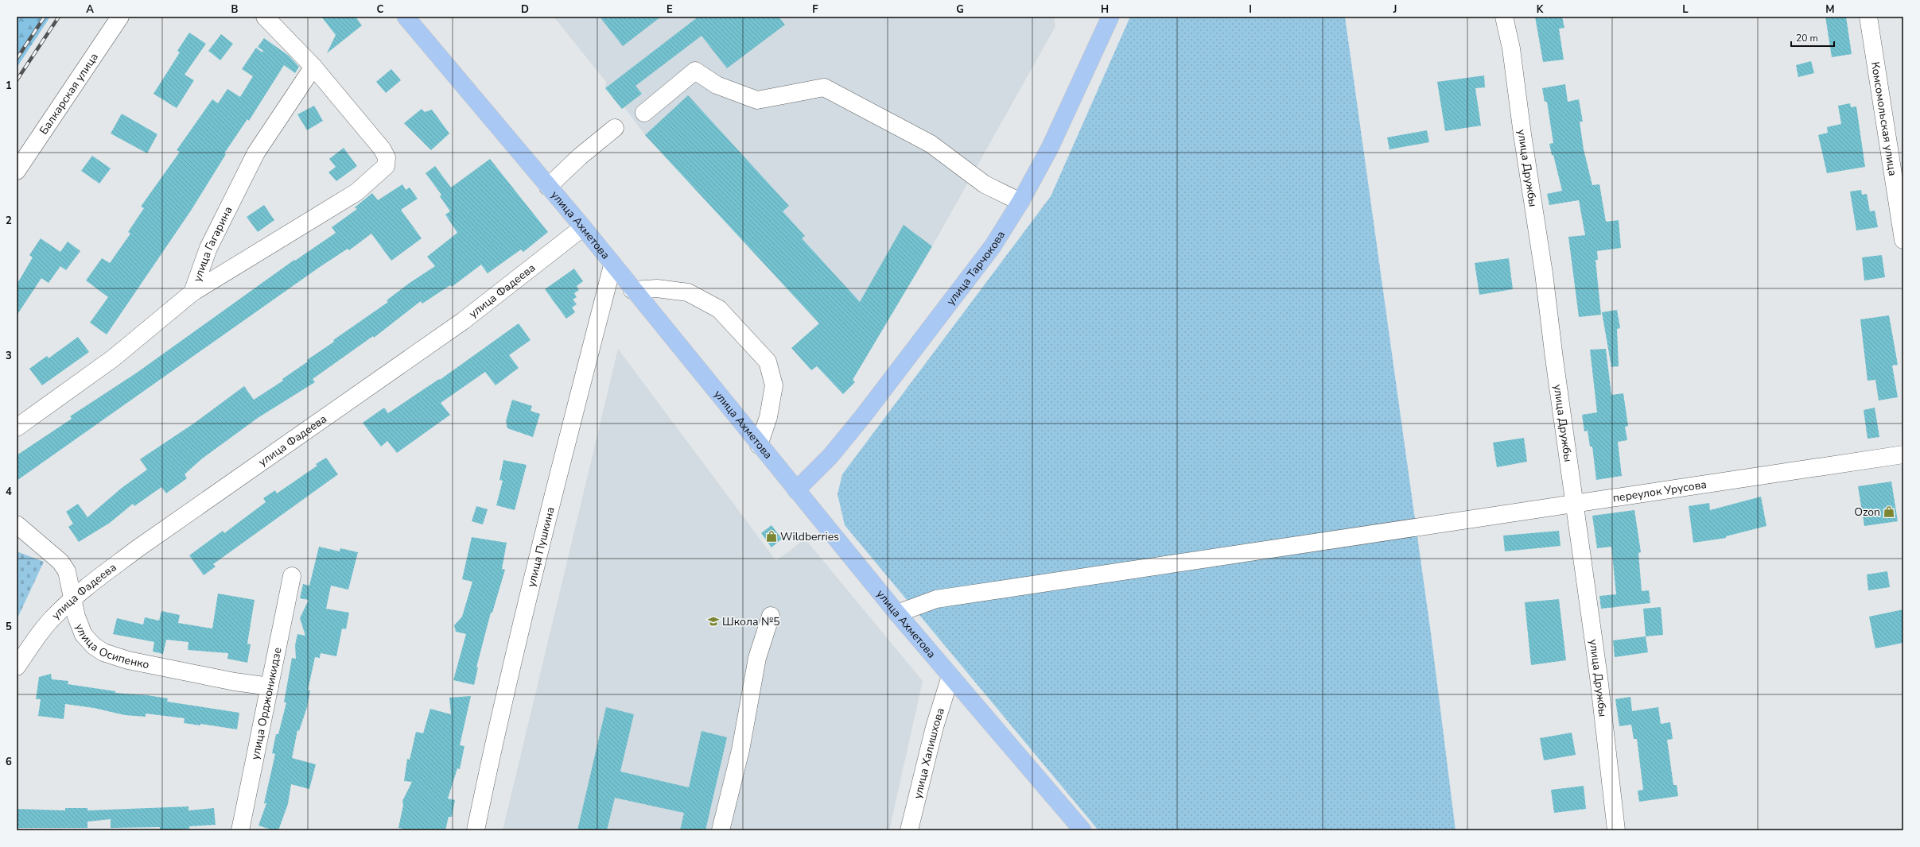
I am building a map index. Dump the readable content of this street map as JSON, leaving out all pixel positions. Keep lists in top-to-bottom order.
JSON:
{
  "streets": {
    "main road": ["улица Ахметова", "улица Тарчокова"],
    "street": [
      "Балкарская улица",
      "Комсомольская улица",
      "улица Дружбы",
      "улица Гагарина",
      "улица Фадеева",
      "переулок Урусова",
      "улица Пушкина",
      "улица Осипенко",
      "улица Орджоникидзе",
      "улица Халишхова"
    ]
  },
  "crossings": [
    ["улица Дружбы", "переулок Урусова"],
    ["улица Ахметова", "улица Тарчокова"],
    ["улица Ахметова", "улица Фадеева"],
    ["улица Ахметова", "переулок Урусова"],
    ["улица Ахметова", "улица Пушкина"],
    ["улица Ахметова", "улица Халишхова"],
    ["улица Фадеева", "улица Осипенко"],
    ["улица Осипенко", "улица Орджоникидзе"]
  ],
  "places": {
    "shop": ["Ozon", "Wildberries"],
    "school or university": ["Школа №5"]
  },
  "scale_bar": "20 m",
  "grid": {
    "columns": [
      "A",
      "B",
      "C",
      "D",
      "E",
      "F",
      "G",
      "H",
      "I",
      "J",
      "K",
      "L",
      "M"
    ],
    "rows": [
      "1",
      "2",
      "3",
      "4",
      "5",
      "6"
    ]
  }
}
